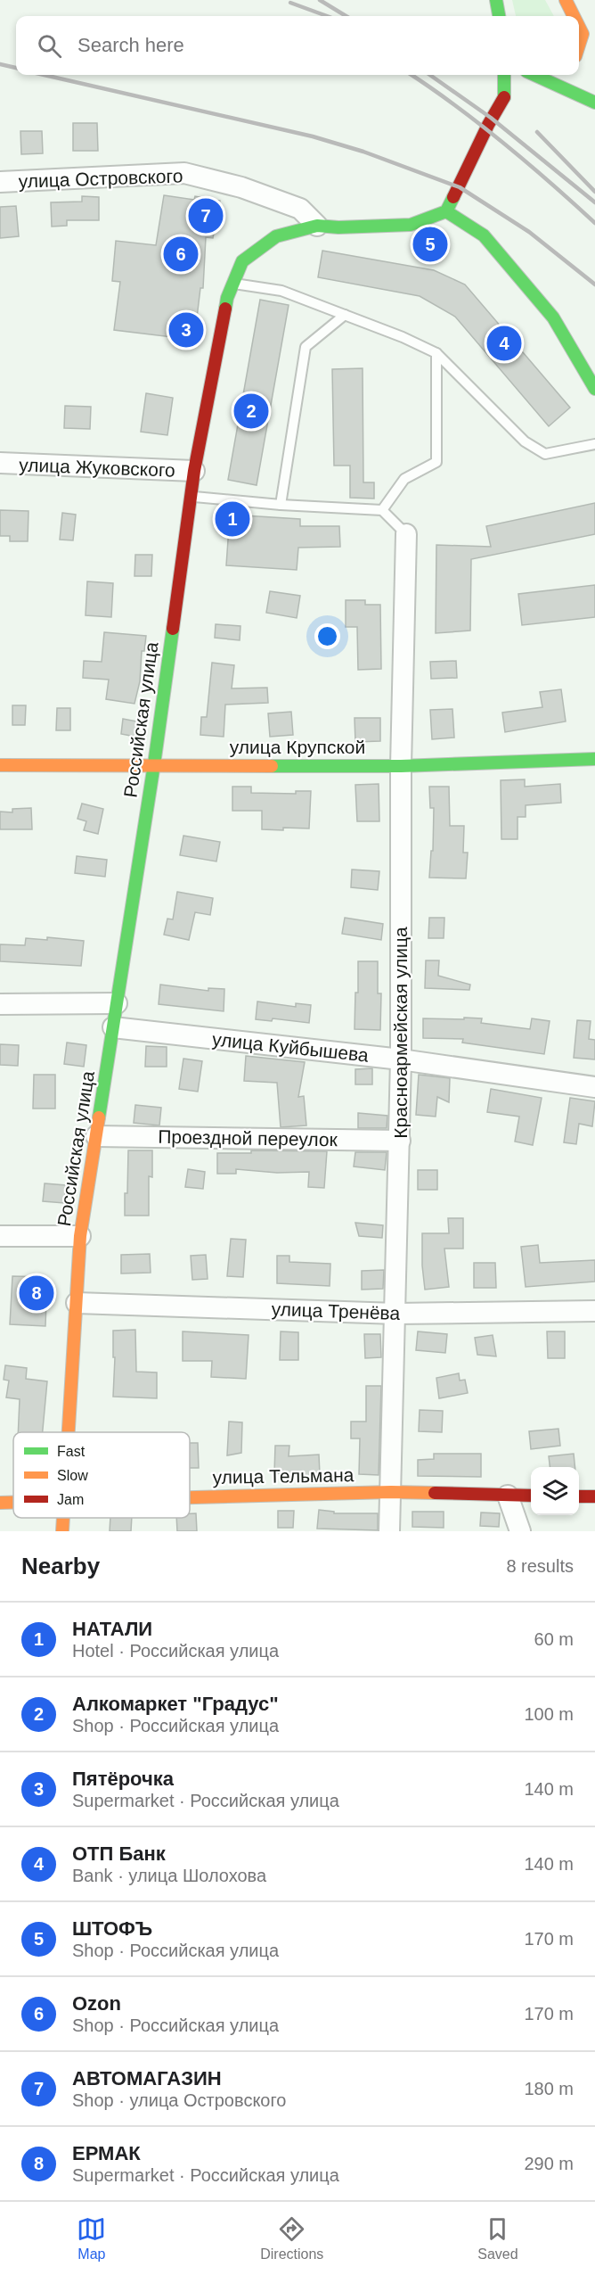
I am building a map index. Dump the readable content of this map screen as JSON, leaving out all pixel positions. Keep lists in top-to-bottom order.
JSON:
{
  "streets": {
    "main road": ["Российская улица", "улица Крупской", "улица Тельмана"],
    "street": [
      "улица Островского",
      "улица Жуковского",
      "Красноармейская улица",
      "улица Куйбышева",
      "Проездной переулок",
      "улица Тренёва"
    ]
  },
  "crossings": [
    ["улица Островского", "Российская улица"],
    ["улица Жуковского", "Российская улица"],
    ["Российская улица", "улица Крупской"],
    ["Российская улица", "улица Куйбышева"],
    ["Российская улица", "Проездной переулок"],
    ["Российская улица", "улица Тренёва"],
    ["улица Крупской", "Красноармейская улица"],
    ["Красноармейская улица", "улица Куйбышева"],
    ["Красноармейская улица", "Проездной переулок"],
    ["Красноармейская улица", "улица Тренёва"],
    ["Красноармейская улица", "улица Тельмана"]
  ],
  "legend": ["Fast", "Slow", "Jam"],
  "page": {
    "search": "Search here",
    "pins": [
      "7",
      "5",
      "6",
      "3",
      "4",
      "2",
      "1",
      "8"
    ],
    "heading": ["Nearby", "8 results"],
    "list": [
      {
        "mark": "1",
        "name": "НАТАЛИ",
        "note": "Hotel · Российская улица",
        "value": "60 m"
      },
      {
        "mark": "2",
        "name": "Алкомаркет \"Градус\"",
        "note": "Shop · Российская улица",
        "value": "100 m"
      },
      {
        "mark": "3",
        "name": "Пятёрочка",
        "note": "Supermarket · Российская улица",
        "value": "140 m"
      },
      {
        "mark": "4",
        "name": "ОТП Банк",
        "note": "Bank · улица Шолохова",
        "value": "140 m"
      },
      {
        "mark": "5",
        "name": "ШТОФЪ",
        "note": "Shop · Российская улица",
        "value": "170 m"
      },
      {
        "mark": "6",
        "name": "Ozon",
        "note": "Shop · Российская улица",
        "value": "170 m"
      },
      {
        "mark": "7",
        "name": "АВТОМАГАЗИН",
        "note": "Shop · улица Островского",
        "value": "180 m"
      },
      {
        "mark": "8",
        "name": "ЕРМАК",
        "note": "Supermarket · Российская улица",
        "value": "290 m"
      }
    ],
    "nav": ["Map", "Directions", "Saved"]
  }
}
